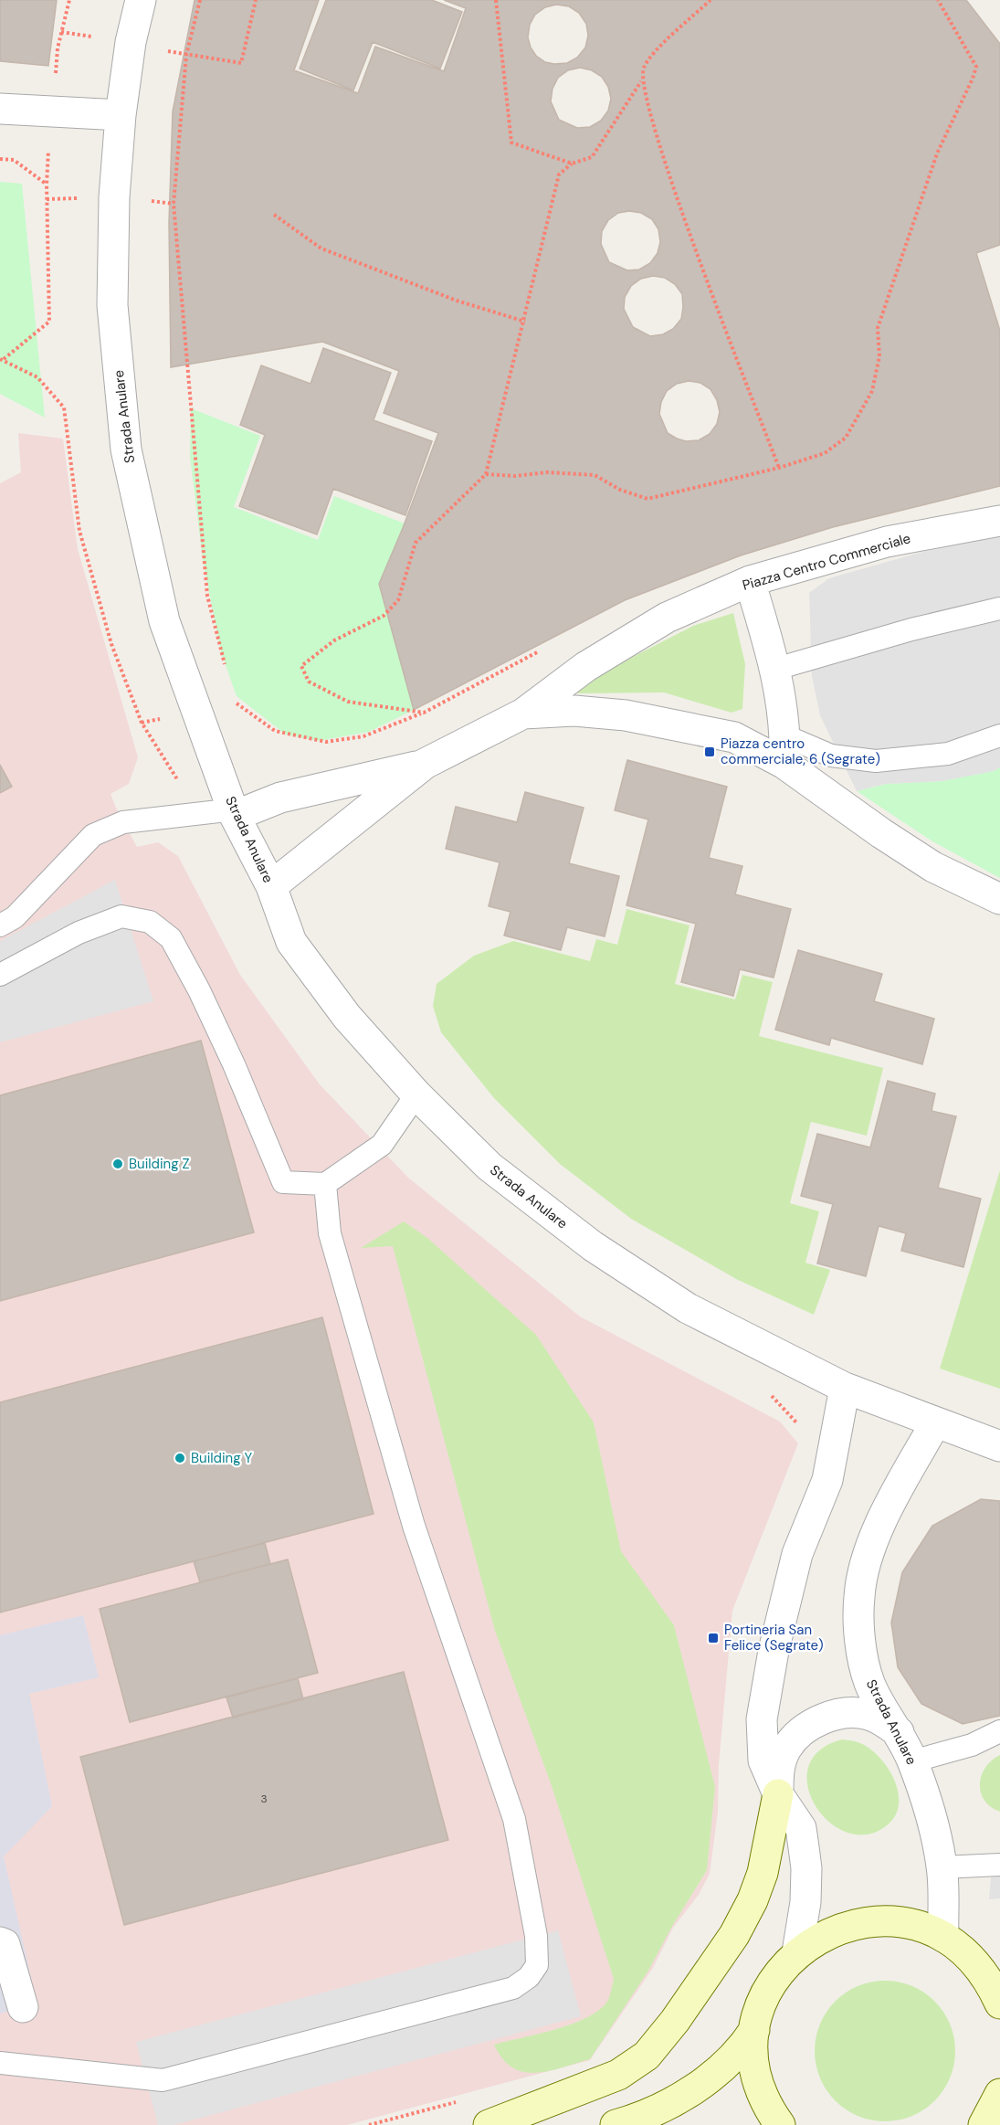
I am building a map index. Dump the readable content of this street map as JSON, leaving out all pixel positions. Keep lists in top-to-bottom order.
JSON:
{
  "streets": {
    "street": ["Strada Anulare", "Piazza Centro Commerciale"]
  },
  "crossings": [
    ["Strada Anulare", "Piazza Centro Commerciale"]
  ],
  "places": {
    "transit": ["Piazza centro commerciale, 6 (Segrate)", "Portineria San Felice (Segrate)"],
    "other": ["Building Z", "Building Y"]
  },
  "house_numbers": ["3"]
}
